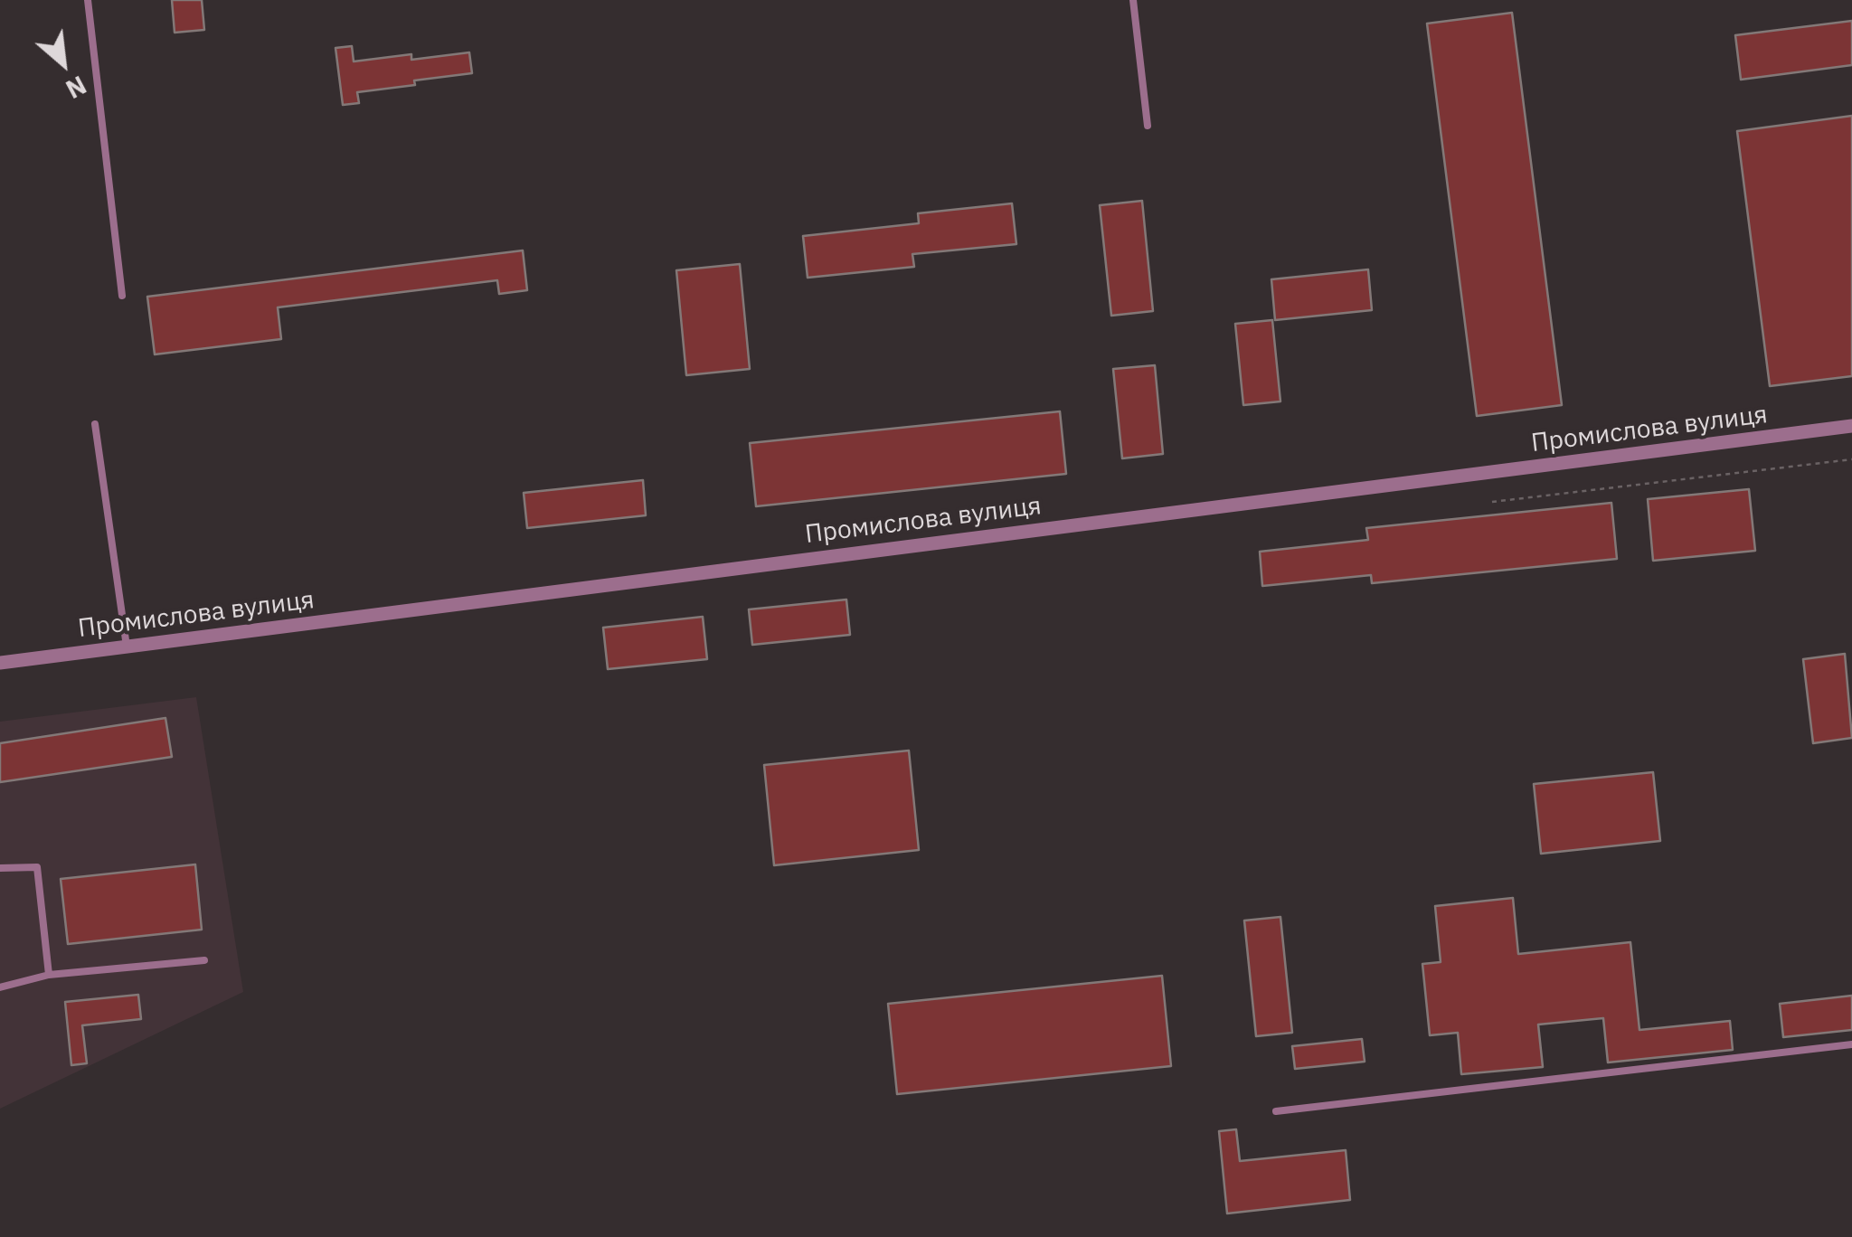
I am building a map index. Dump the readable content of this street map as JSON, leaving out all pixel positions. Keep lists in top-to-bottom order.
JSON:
{
  "streets": {
    "street": ["Промислова вулиця"]
  },
  "north": "bottom right"
}
